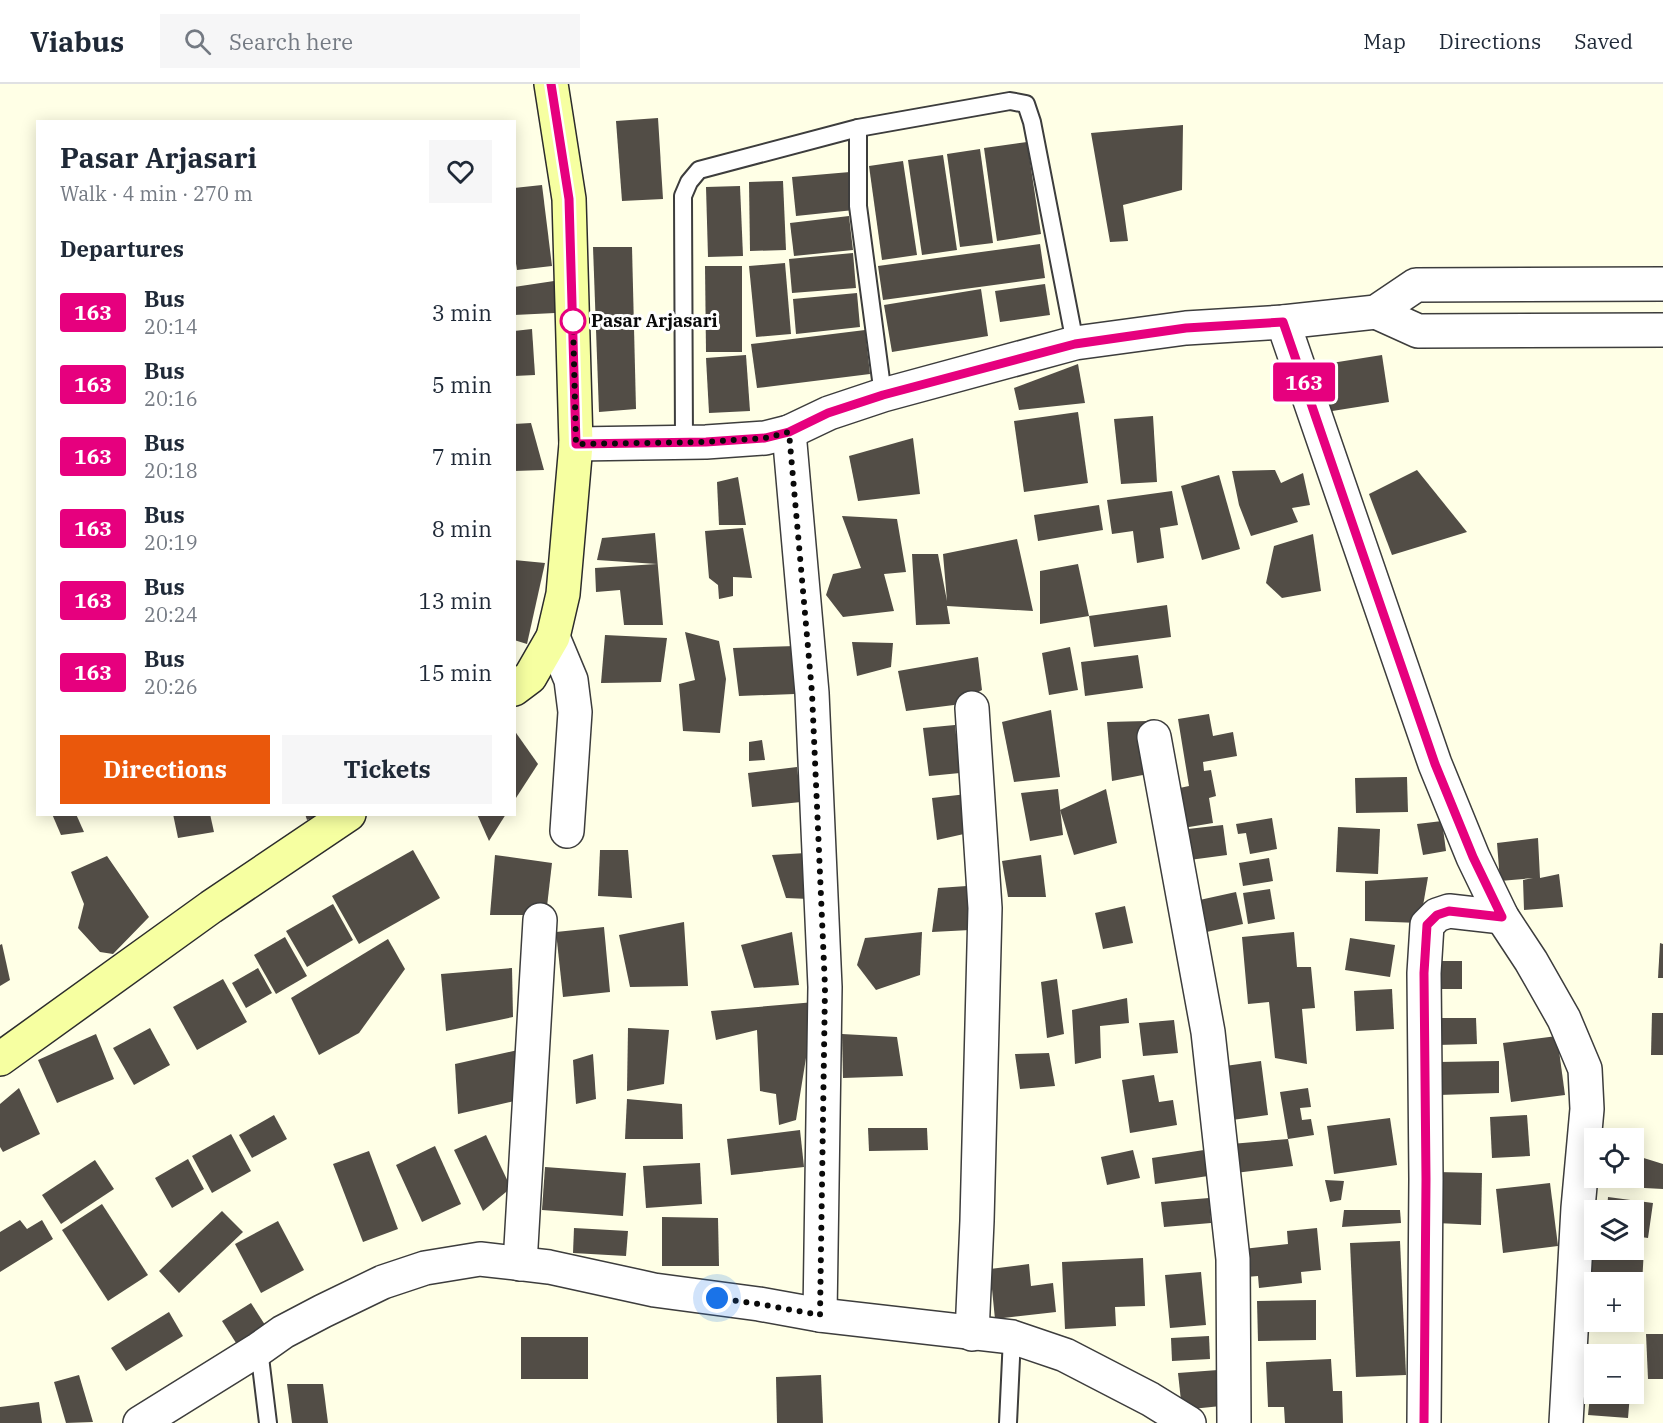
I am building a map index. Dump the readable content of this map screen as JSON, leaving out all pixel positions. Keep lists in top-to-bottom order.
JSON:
{
  "places": ["Pasar Arjasari"],
  "lines": ["bus line 163"],
  "page": {
    "header": "Viabus",
    "search": "Search here",
    "nav": ["Map", "Directions", "Saved"],
    "on_map": "163",
    "heading": [
      ["Pasar Arjasari", "Walk · 4 min · 270 m"],
      "Departures"
    ],
    "list": [
      {
        "mark": "163",
        "name": "Bus",
        "note": "20:14",
        "value": "3 min"
      },
      {
        "mark": "163",
        "name": "Bus",
        "note": "20:16",
        "value": "5 min"
      },
      {
        "mark": "163",
        "name": "Bus",
        "note": "20:18",
        "value": "7 min"
      },
      {
        "mark": "163",
        "name": "Bus",
        "note": "20:19",
        "value": "8 min"
      },
      {
        "mark": "163",
        "name": "Bus",
        "note": "20:24",
        "value": "13 min"
      },
      {
        "mark": "163",
        "name": "Bus",
        "note": "20:26",
        "value": "15 min"
      }
    ],
    "buttons": ["Directions", "Tickets"],
    "map_buttons": ["+", "−"]
  }
}
